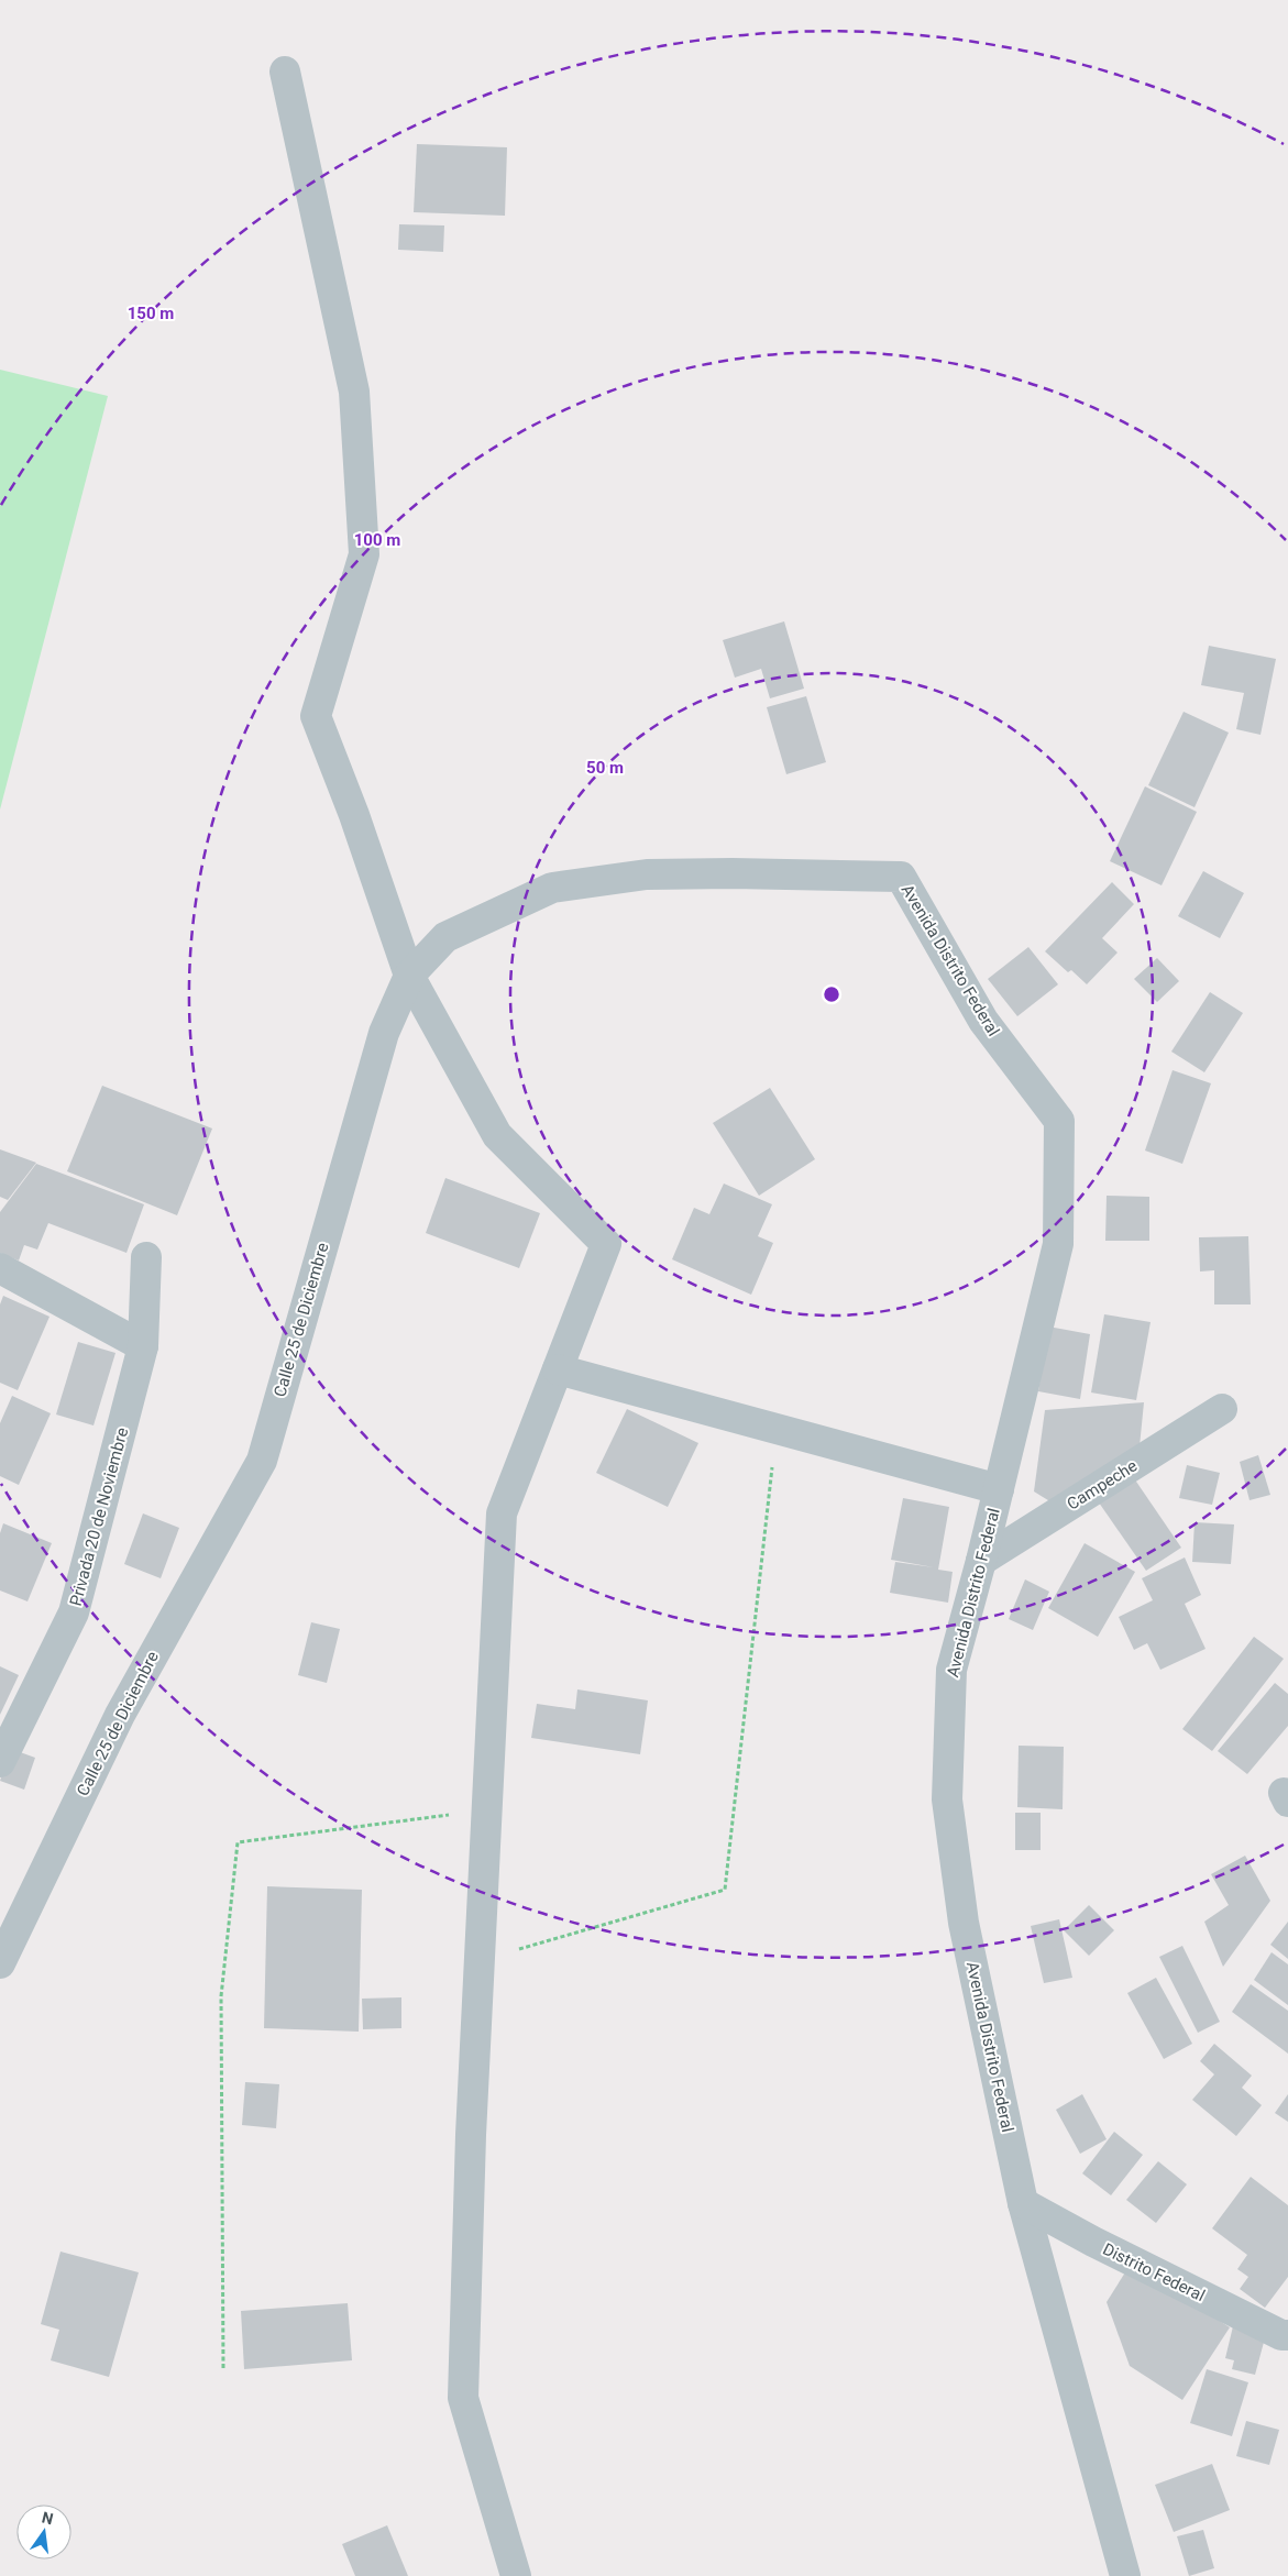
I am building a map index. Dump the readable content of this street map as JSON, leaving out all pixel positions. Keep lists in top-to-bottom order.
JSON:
{
  "streets": {
    "street": [
      "Avenida Distrito Federal",
      "Calle 25 de Diciembre",
      "Campeche",
      "Privada 20 de Noviembre",
      "Distrito Federal"
    ]
  },
  "crossings": [
    ["Avenida Distrito Federal", "Calle 25 de Diciembre"],
    ["Avenida Distrito Federal", "Campeche"],
    ["Avenida Distrito Federal", "Distrito Federal"]
  ],
  "north": "top",
  "rings": ["150 m", "100 m", "50 m"]
}
